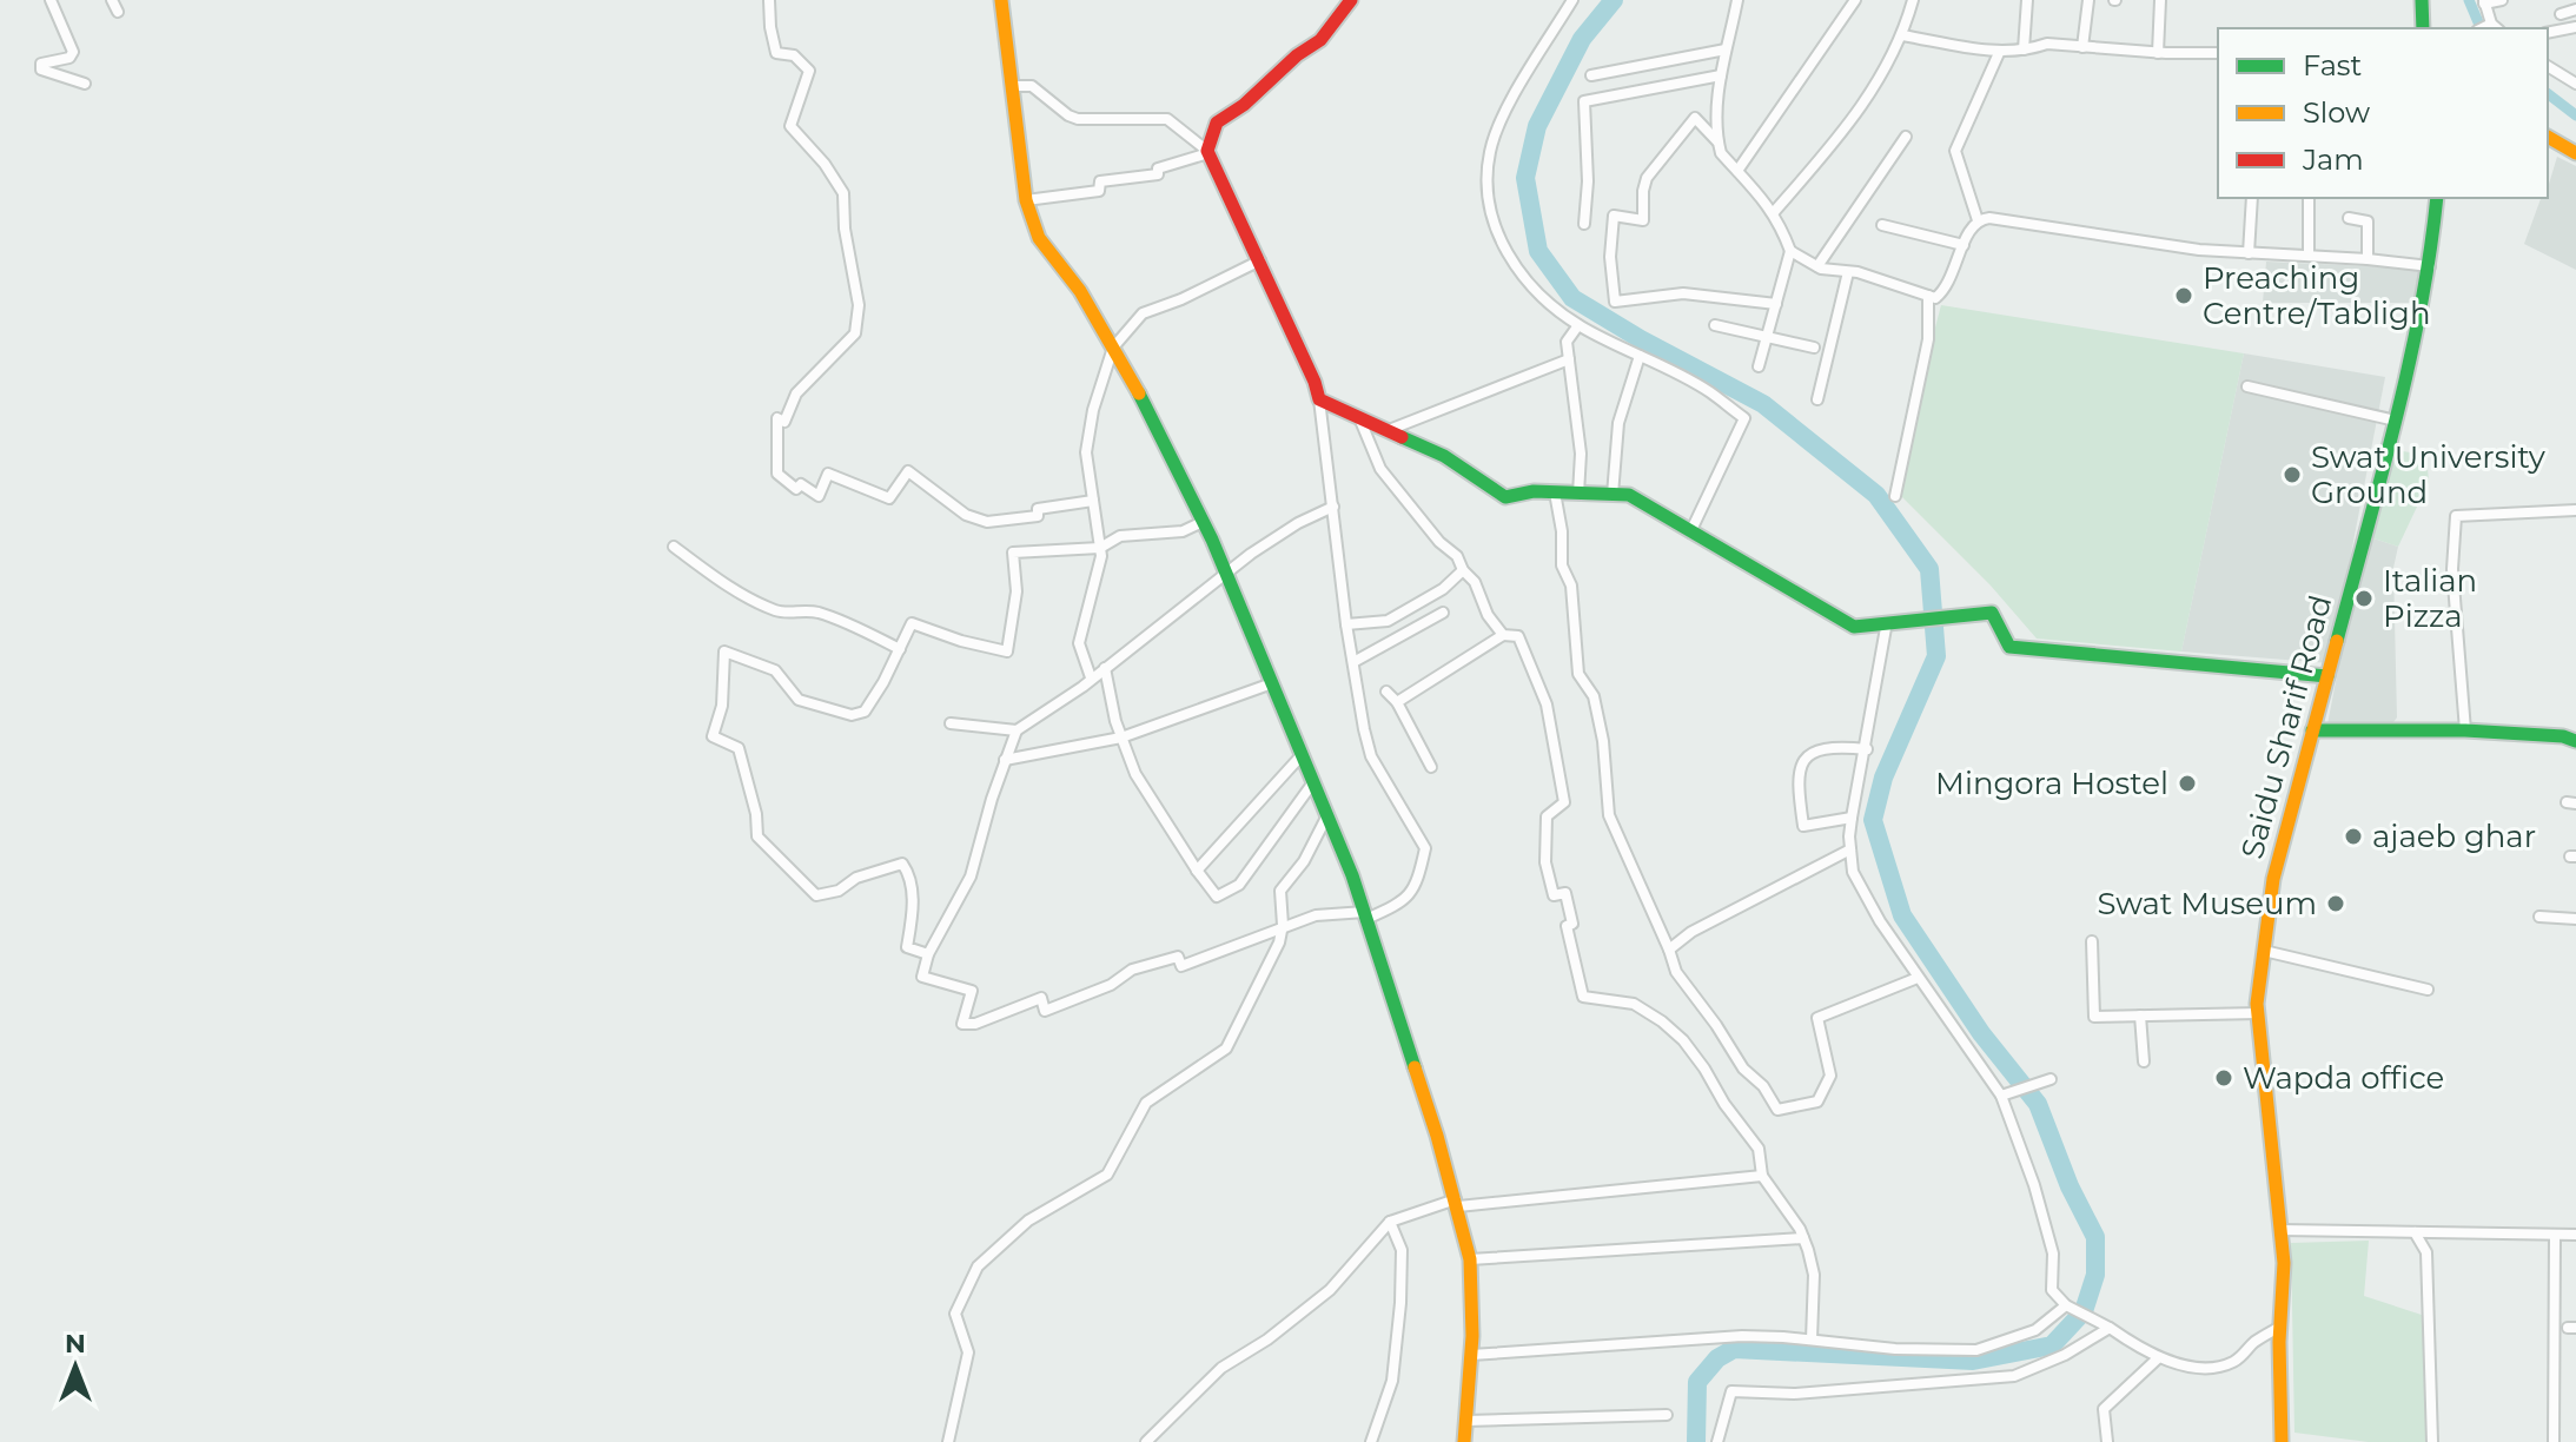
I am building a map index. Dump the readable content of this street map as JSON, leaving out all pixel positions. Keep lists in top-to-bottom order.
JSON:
{
  "streets": {
    "main road": ["Saidu Sharif Road"]
  },
  "places": [
    "Preaching Centre/Tabligh",
    "Swat University Ground",
    "Italian Pizza",
    "Mingora Hostel",
    "ajaeb ghar",
    "Swat Museum",
    "Wapda office"
  ],
  "legend": ["Fast", "Slow", "Jam"],
  "north": "top"
}
